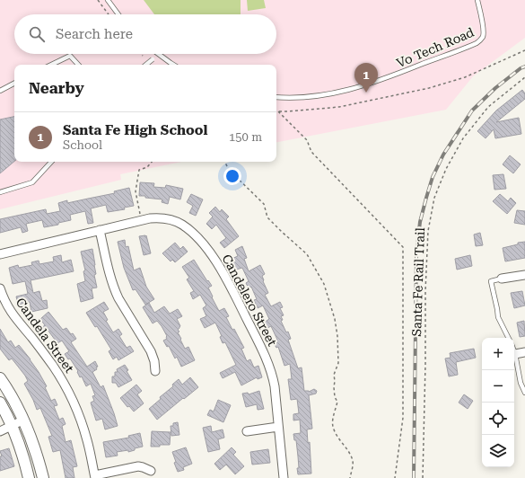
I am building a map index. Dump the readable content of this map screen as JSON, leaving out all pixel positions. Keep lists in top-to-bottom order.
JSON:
{
  "streets": {
    "street": ["Candelero Street", "Candela Street"],
    "lane": ["Vo Tech Road"],
    "path": ["Santa Fe Rail Trail"]
  },
  "page": {
    "search": "Search here",
    "pins": "1",
    "heading": "Nearby",
    "list": [
      {
        "mark": "1",
        "name": "Santa Fe High School",
        "note": "School",
        "value": "150 m"
      }
    ],
    "map_buttons": ["+", "−"]
  }
}
